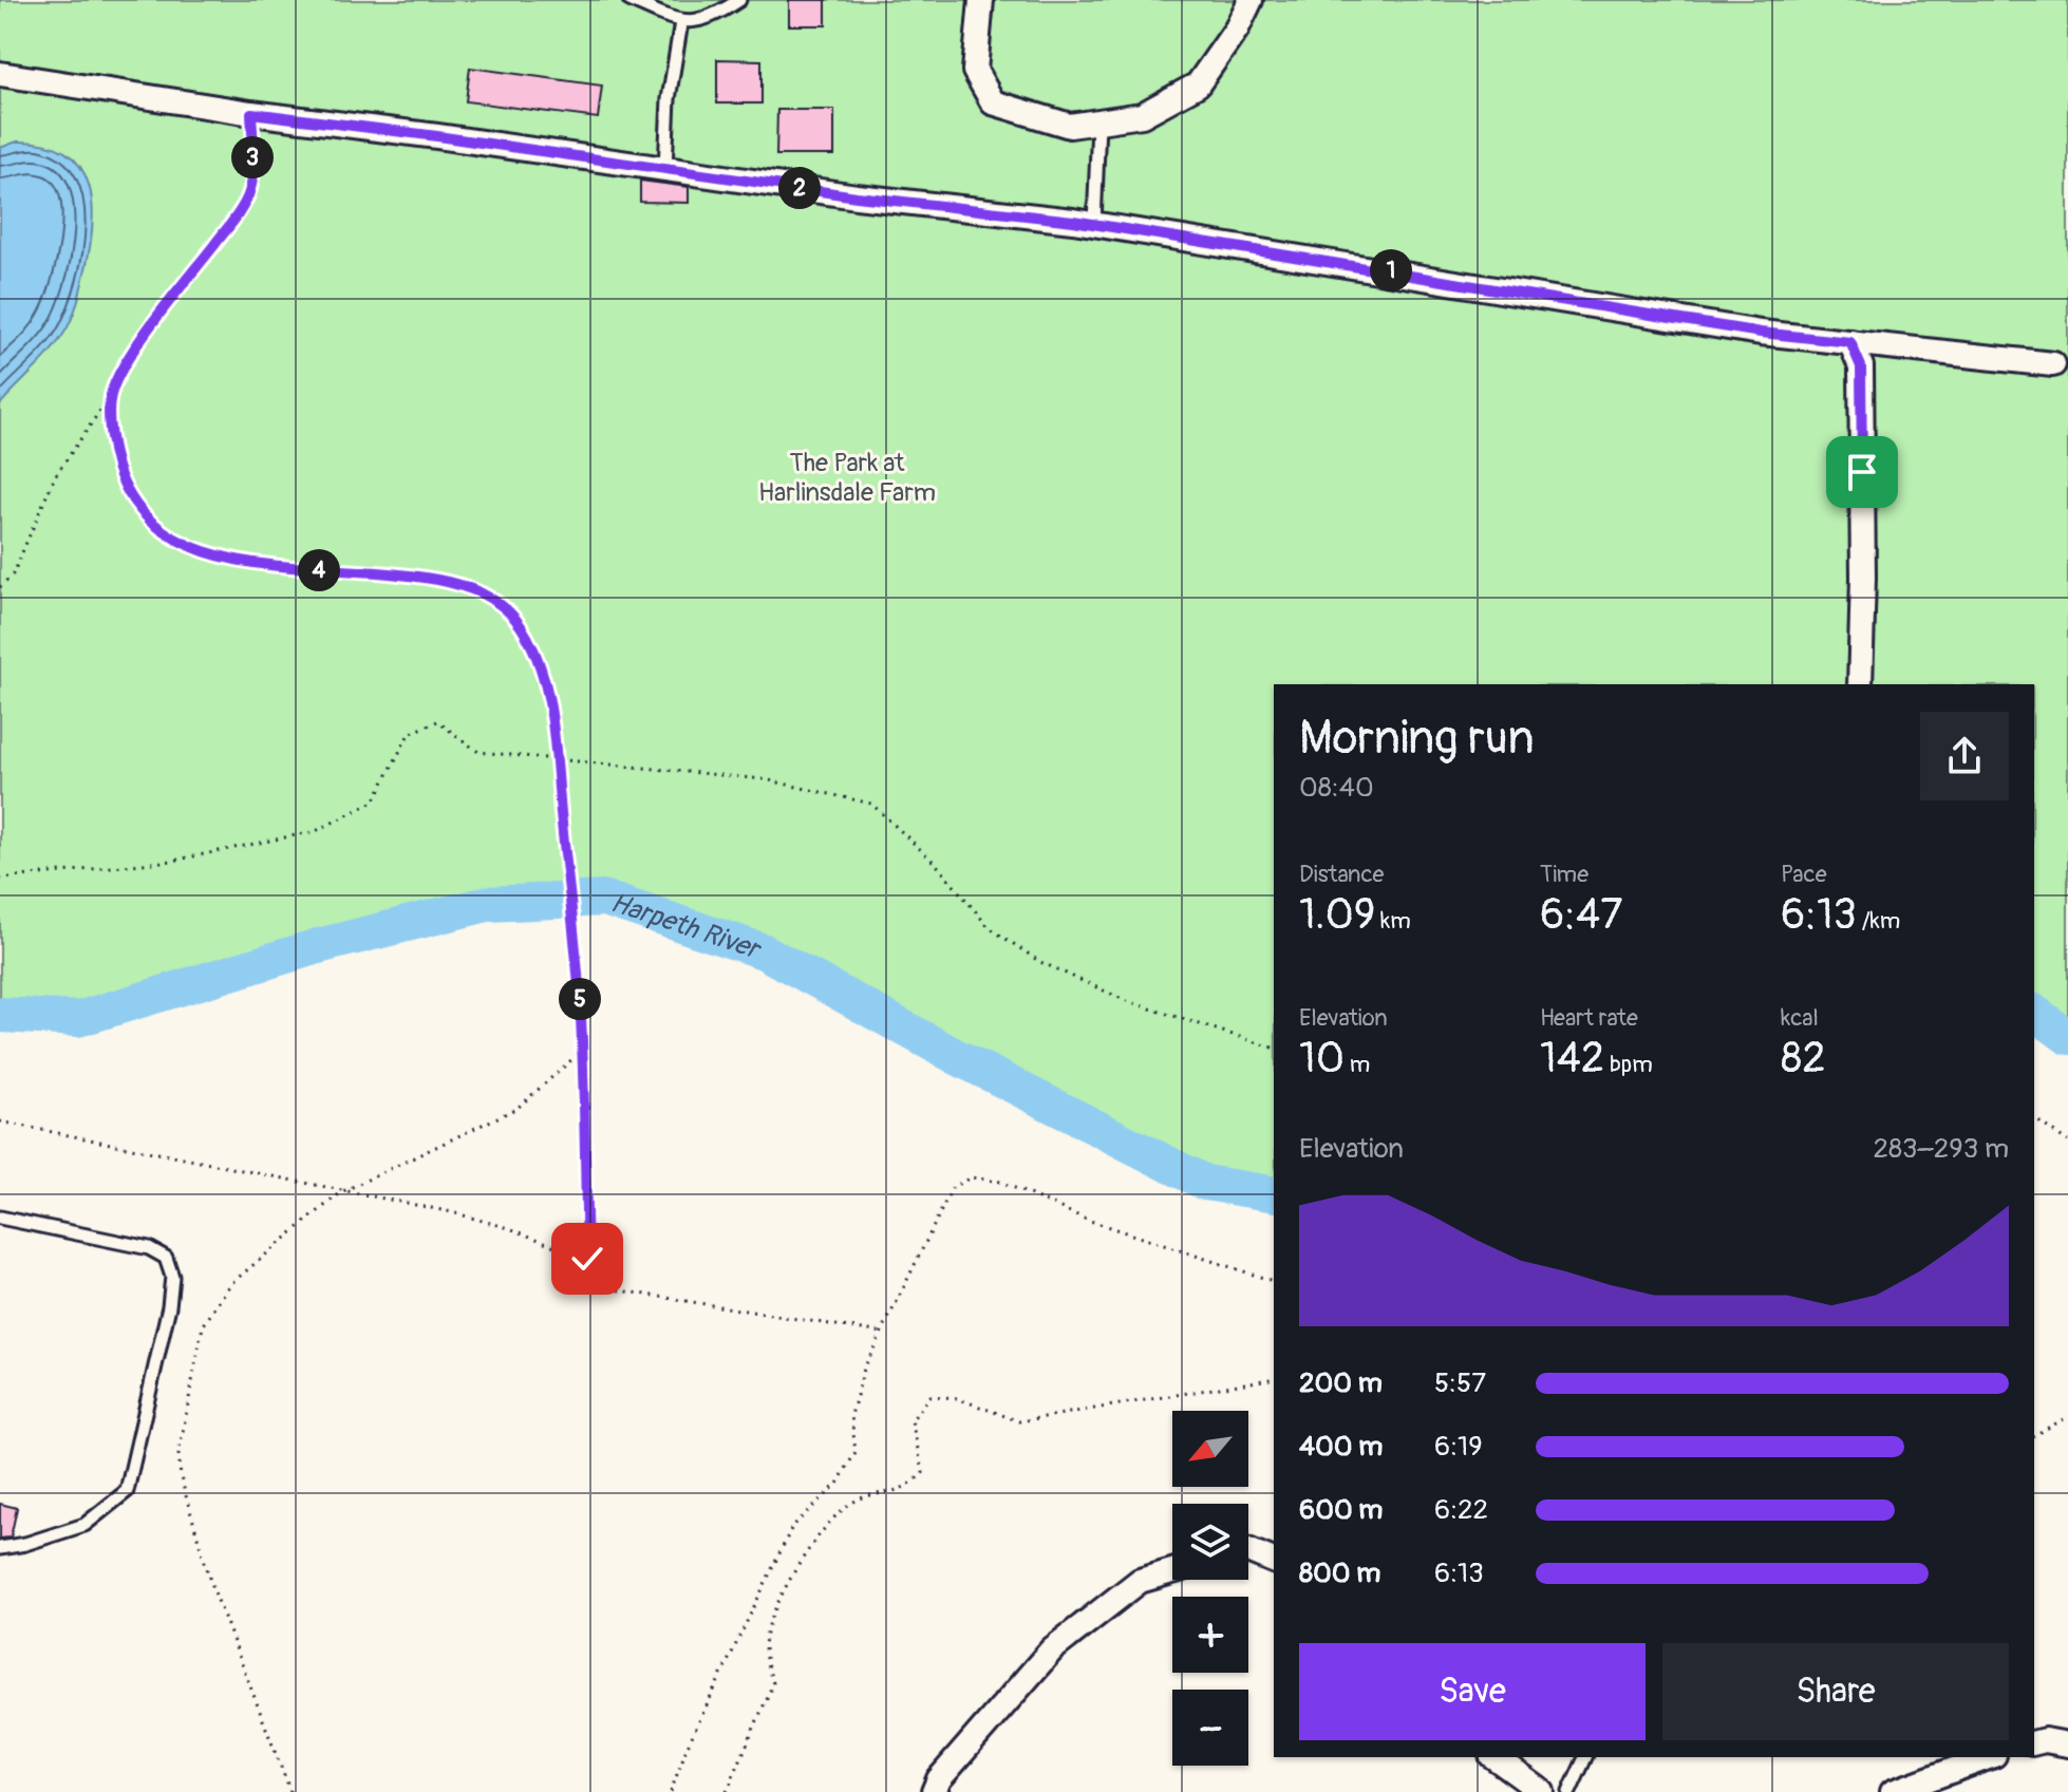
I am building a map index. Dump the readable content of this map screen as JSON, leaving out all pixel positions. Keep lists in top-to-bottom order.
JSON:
{
  "water": ["Harpeth River"],
  "parks": ["The Park at Harlinsdale Farm"],
  "north": "bottom left",
  "page": {
    "pins": [
      "3",
      "2",
      "1",
      "4",
      "5"
    ],
    "heading": ["Morning run", "08:40"],
    "stats": [
      ["Distance", "1.09 km"],
      ["Time", "6:47"],
      ["Pace", "6:13 /km"],
      ["Elevation", "10 m"],
      ["Heart rate", "142 bpm"],
      ["kcal", "82"]
    ],
    "chart": ["Elevation", "283–293 m"],
    "list": [
      {
        "name": "200 m",
        "note": "5:57"
      },
      {
        "name": "400 m",
        "note": "6:19"
      },
      {
        "name": "600 m",
        "note": "6:22"
      },
      {
        "name": "800 m",
        "note": "6:13"
      }
    ],
    "map_buttons": ["+", "−"],
    "buttons": ["Save", "Share"]
  }
}
